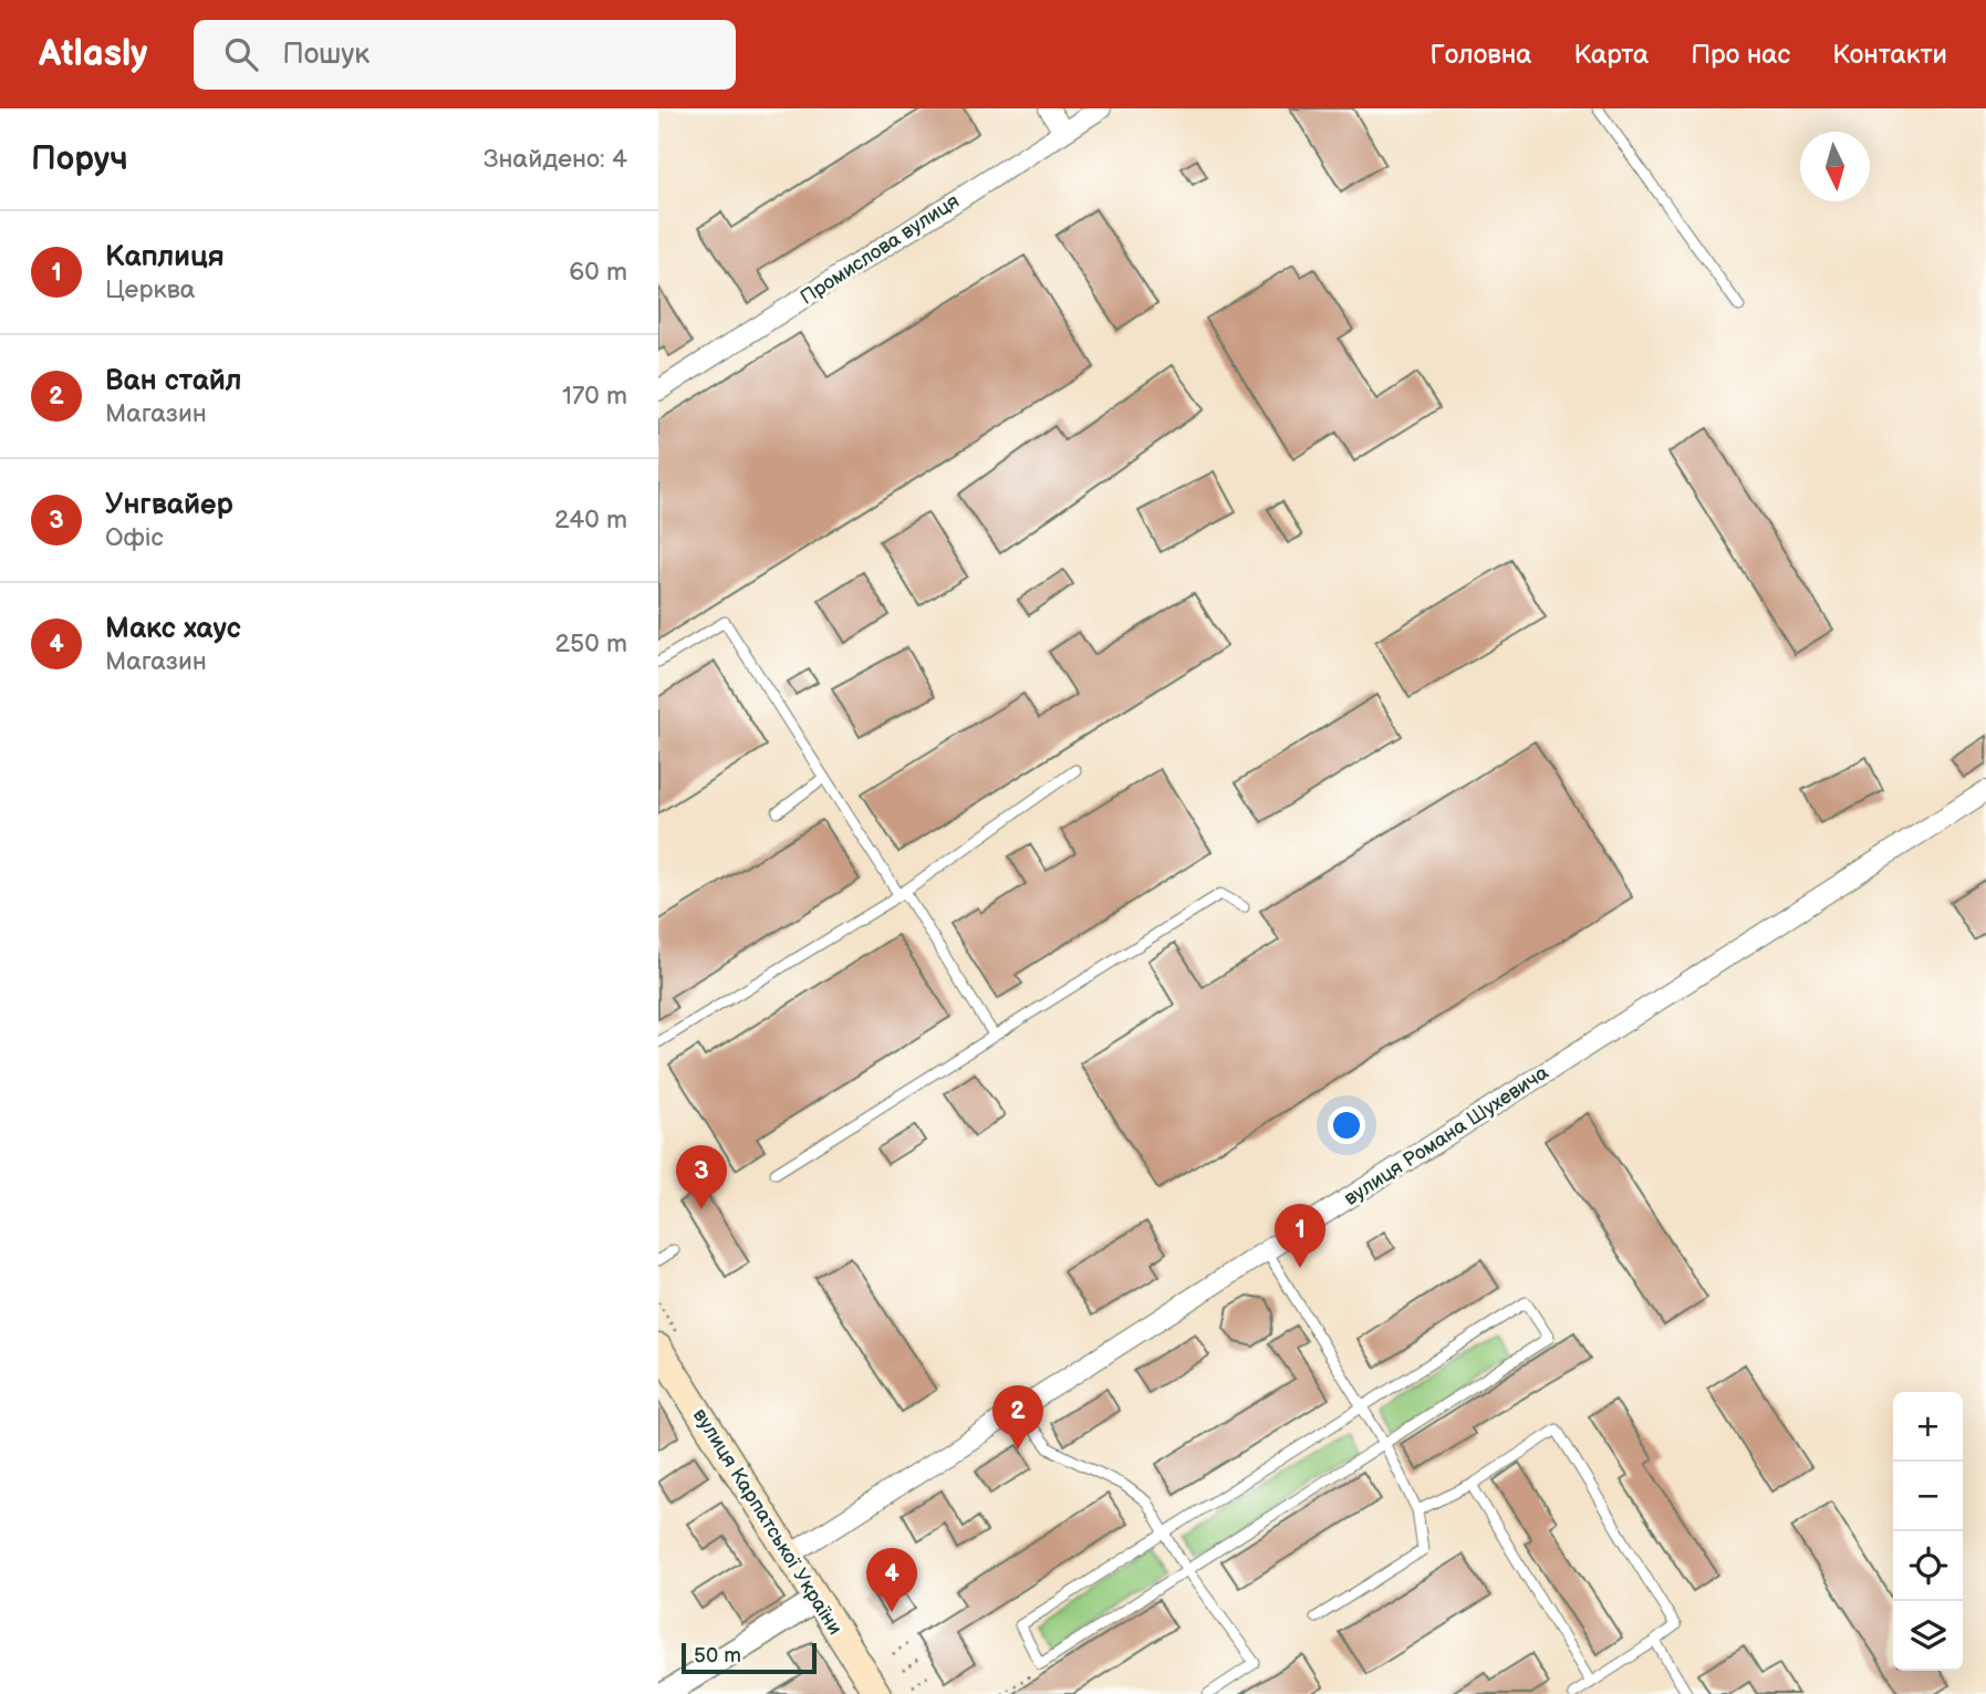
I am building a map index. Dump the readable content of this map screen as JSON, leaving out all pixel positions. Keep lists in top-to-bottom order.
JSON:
{
  "streets": {
    "main road": ["вулиця Карпатської України"],
    "street": ["Промислова вулиця", "вулиця Романа Шухевича"]
  },
  "crossings": [
    ["вулиця Романа Шухевича", "вулиця Карпатської України"]
  ],
  "scale_bar": "50 m",
  "north": "bottom",
  "page": {
    "header": "Atlasly",
    "search": "Пошук",
    "nav": [
      "Головна",
      "Карта",
      "Про нас",
      "Контакти"
    ],
    "heading": ["Поруч", "Знайдено: 4"],
    "list": [
      {
        "mark": "1",
        "name": "Каплиця",
        "note": "Церква",
        "value": "60 m"
      },
      {
        "mark": "2",
        "name": "Ван стайл",
        "note": "Магазин",
        "value": "170 m"
      },
      {
        "mark": "3",
        "name": "Унгвайер",
        "note": "Офіс",
        "value": "240 m"
      },
      {
        "mark": "4",
        "name": "Макс хаус",
        "note": "Магазин",
        "value": "250 m"
      }
    ],
    "pins": [
      "3",
      "1",
      "2",
      "4"
    ],
    "map_buttons": ["+", "−"],
    "scale": "50 m"
  }
}
